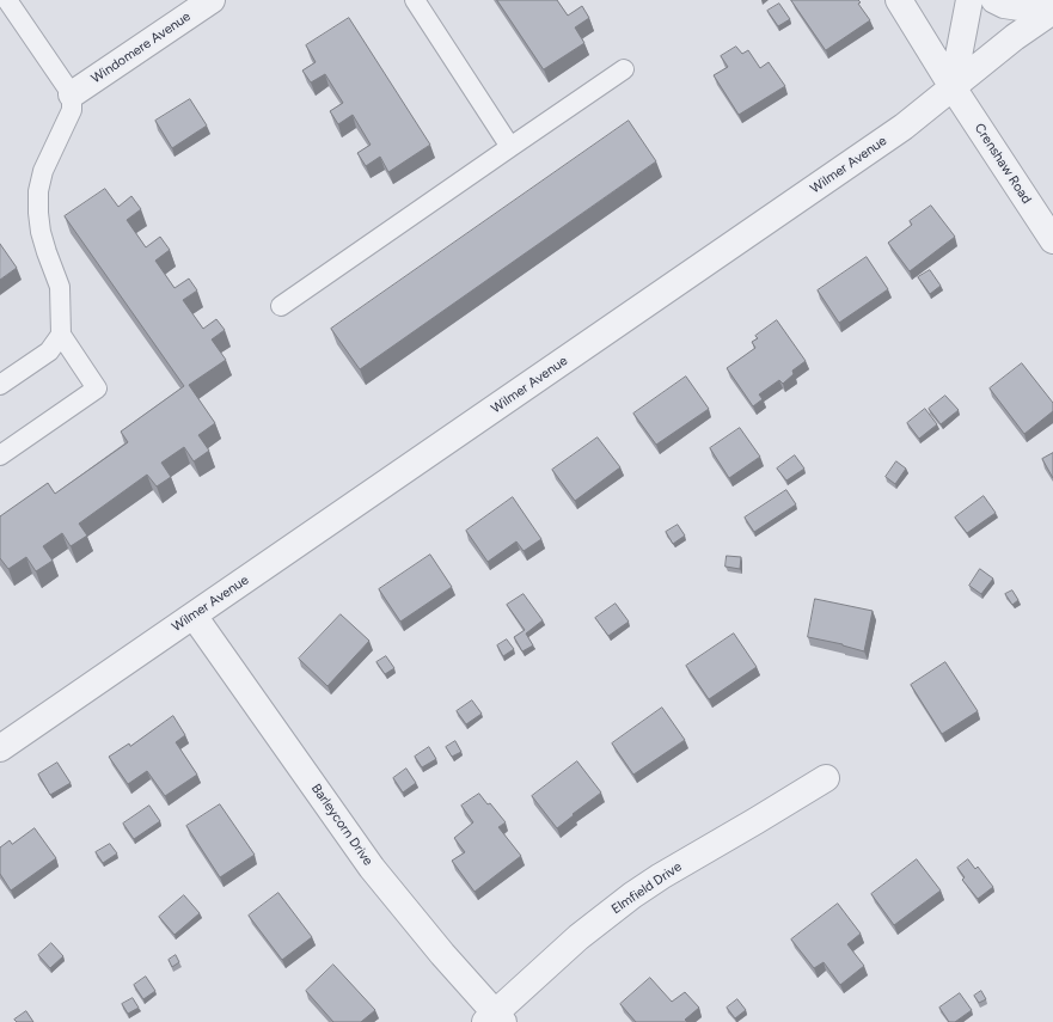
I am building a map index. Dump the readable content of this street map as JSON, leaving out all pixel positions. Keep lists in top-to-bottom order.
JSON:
{
  "streets": {
    "street": [
      "Windomere Avenue",
      "Crenshaw Road",
      "Wilmer Avenue",
      "Barleycorn Drive",
      "Elmfield Drive"
    ]
  },
  "crossings": [
    ["Crenshaw Road", "Wilmer Avenue"],
    ["Wilmer Avenue", "Barleycorn Drive"],
    ["Barleycorn Drive", "Elmfield Drive"]
  ]
}
